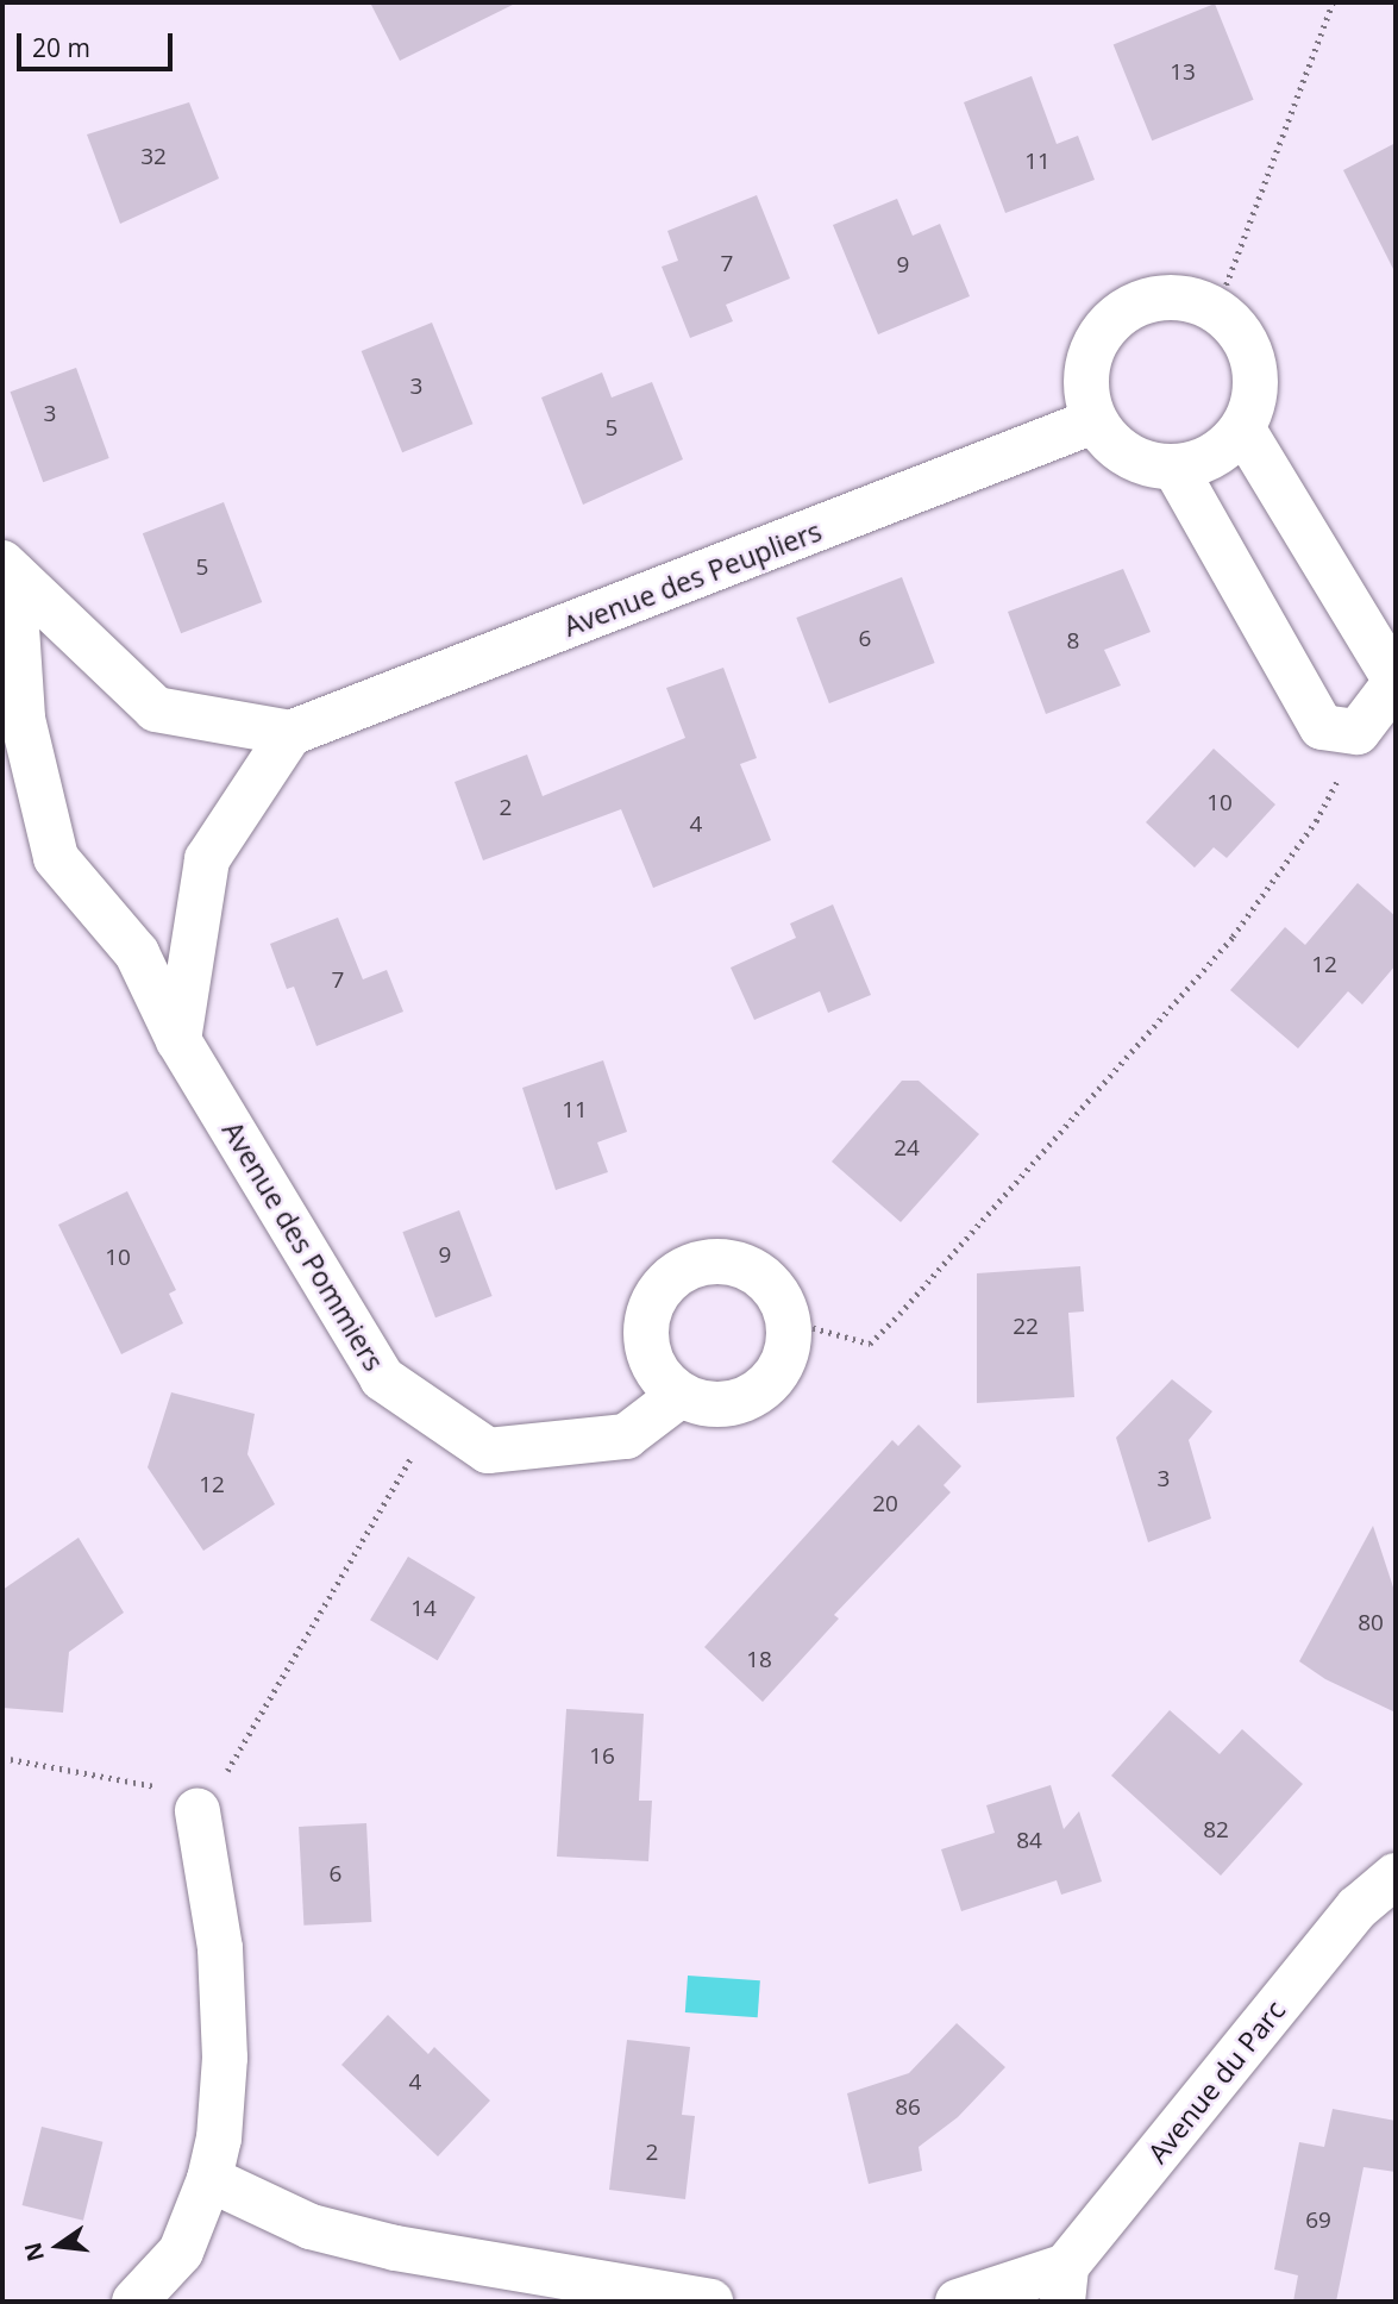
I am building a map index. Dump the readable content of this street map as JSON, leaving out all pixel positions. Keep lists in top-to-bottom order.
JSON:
{
  "streets": {
    "street": ["Avenue des Peupliers", "Avenue des Pommiers", "Avenue du Parc"]
  },
  "crossings": [
    ["Avenue des Peupliers", "Avenue des Pommiers"]
  ],
  "house_numbers": [
    "13",
    "32",
    "11",
    "7",
    "9",
    "3",
    "3",
    "5",
    "5",
    "6",
    "8",
    "10",
    "2",
    "4",
    "12",
    "7",
    "11",
    "24",
    "9",
    "10",
    "22",
    "3",
    "12",
    "20",
    "14",
    "80",
    "18",
    "16",
    "82",
    "84",
    "6",
    "4",
    "86",
    "2",
    "69"
  ],
  "scale_bar": "20 m",
  "north": "left"
}
